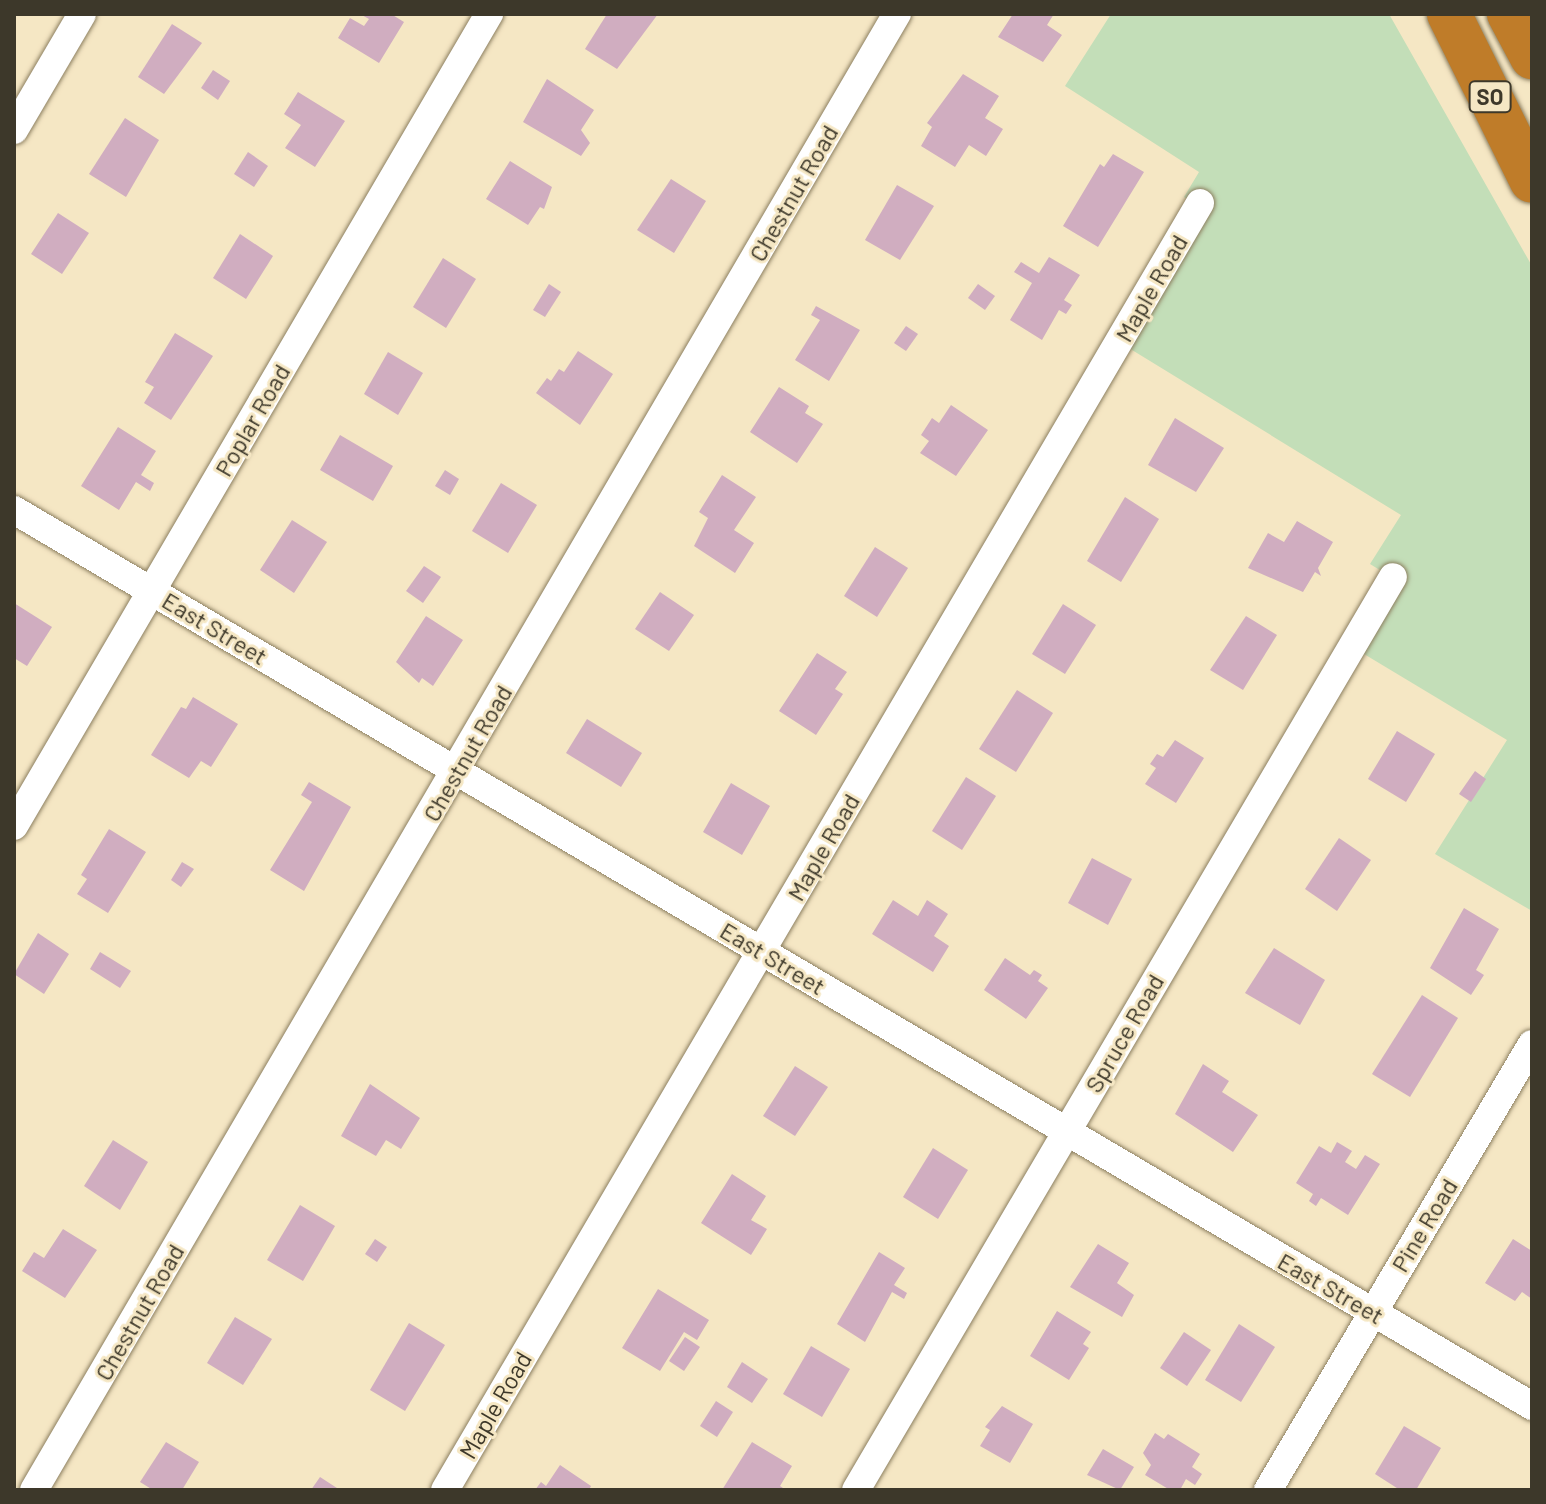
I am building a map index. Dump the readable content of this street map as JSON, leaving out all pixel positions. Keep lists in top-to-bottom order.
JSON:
{
  "streets": {
    "highway": ["SO"],
    "street": [
      "Chestnut Road",
      "Maple Road",
      "Poplar Road",
      "East Street",
      "Spruce Road",
      "Pine Road"
    ]
  },
  "crossings": [
    ["Chestnut Road", "East Street"],
    ["Maple Road", "East Street"],
    ["Poplar Road", "East Street"],
    ["East Street", "Spruce Road"],
    ["East Street", "Pine Road"]
  ]
}
